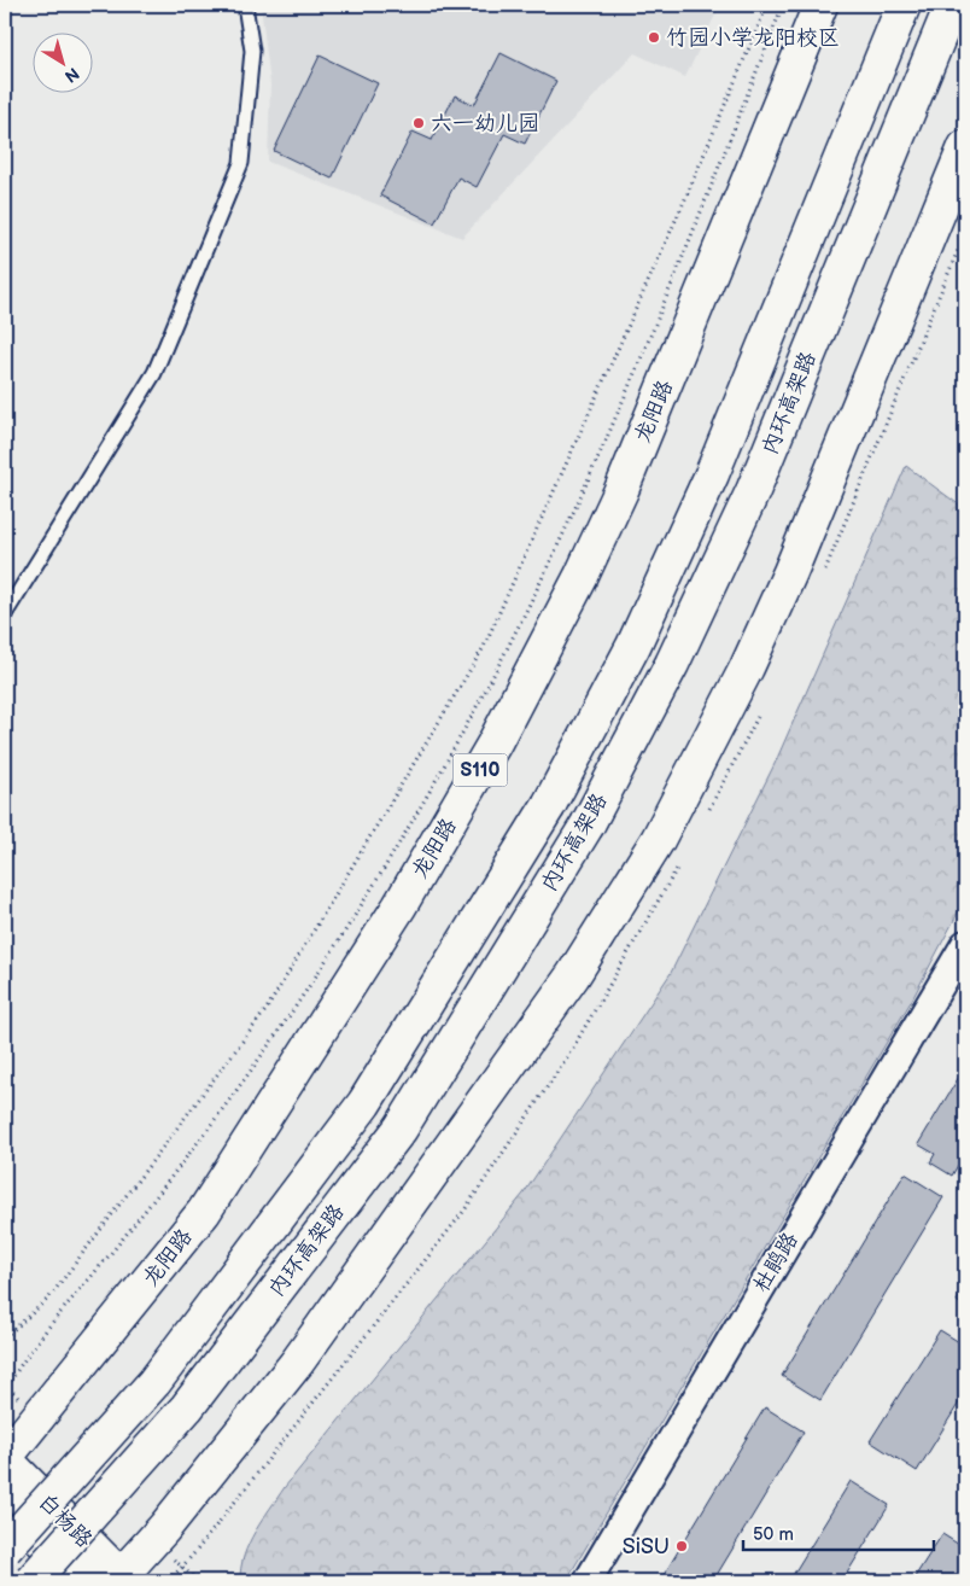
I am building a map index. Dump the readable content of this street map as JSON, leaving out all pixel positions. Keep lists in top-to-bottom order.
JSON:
{
  "streets": {
    "main road": [
      "内环高架路",
      "龙阳路",
      "S110",
      "白杨路"
    ],
    "street": ["杜鹃路"]
  },
  "crossings": [
    ["龙阳路", "白杨路"]
  ],
  "places": ["竹园小学龙阳校区", "六一幼儿园", "SiSU"],
  "scale_bar": "50 m",
  "north": "bottom right"
}
